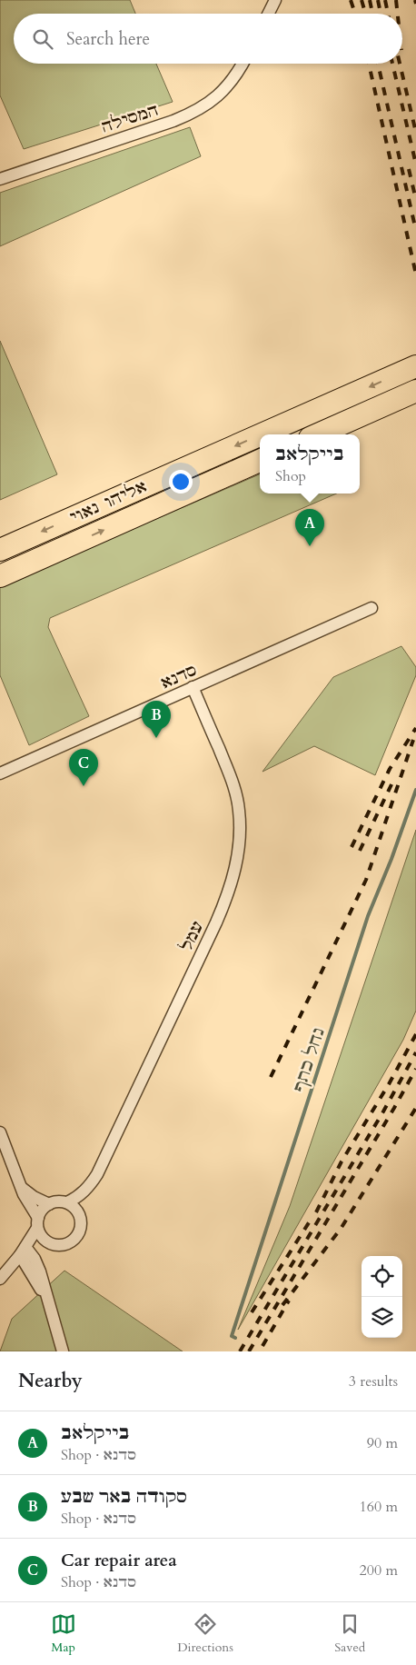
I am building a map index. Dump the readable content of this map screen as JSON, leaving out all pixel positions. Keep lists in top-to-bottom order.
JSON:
{
  "streets": {
    "highway": ["אליהו נאוי"],
    "street": ["המסילה", "סדנא", "עמל"]
  },
  "crossings": [
    ["סדנא", "עמל"]
  ],
  "water": ["נחל כתף"],
  "page": {
    "search": "Search here",
    "popup": ["בייקלאב", "Shop"],
    "pins": ["A", "B", "C"],
    "heading": ["Nearby", "3 results"],
    "list": [
      {
        "mark": "A",
        "name": "בייקלאב",
        "note": "Shop · סדנא",
        "value": "90 m"
      },
      {
        "mark": "B",
        "name": "סקודה באר שבע",
        "note": "Shop · סדנא",
        "value": "160 m"
      },
      {
        "mark": "C",
        "name": "Car repair area",
        "note": "Shop · סדנא",
        "value": "200 m"
      }
    ],
    "nav": ["Map", "Directions", "Saved"]
  }
}
